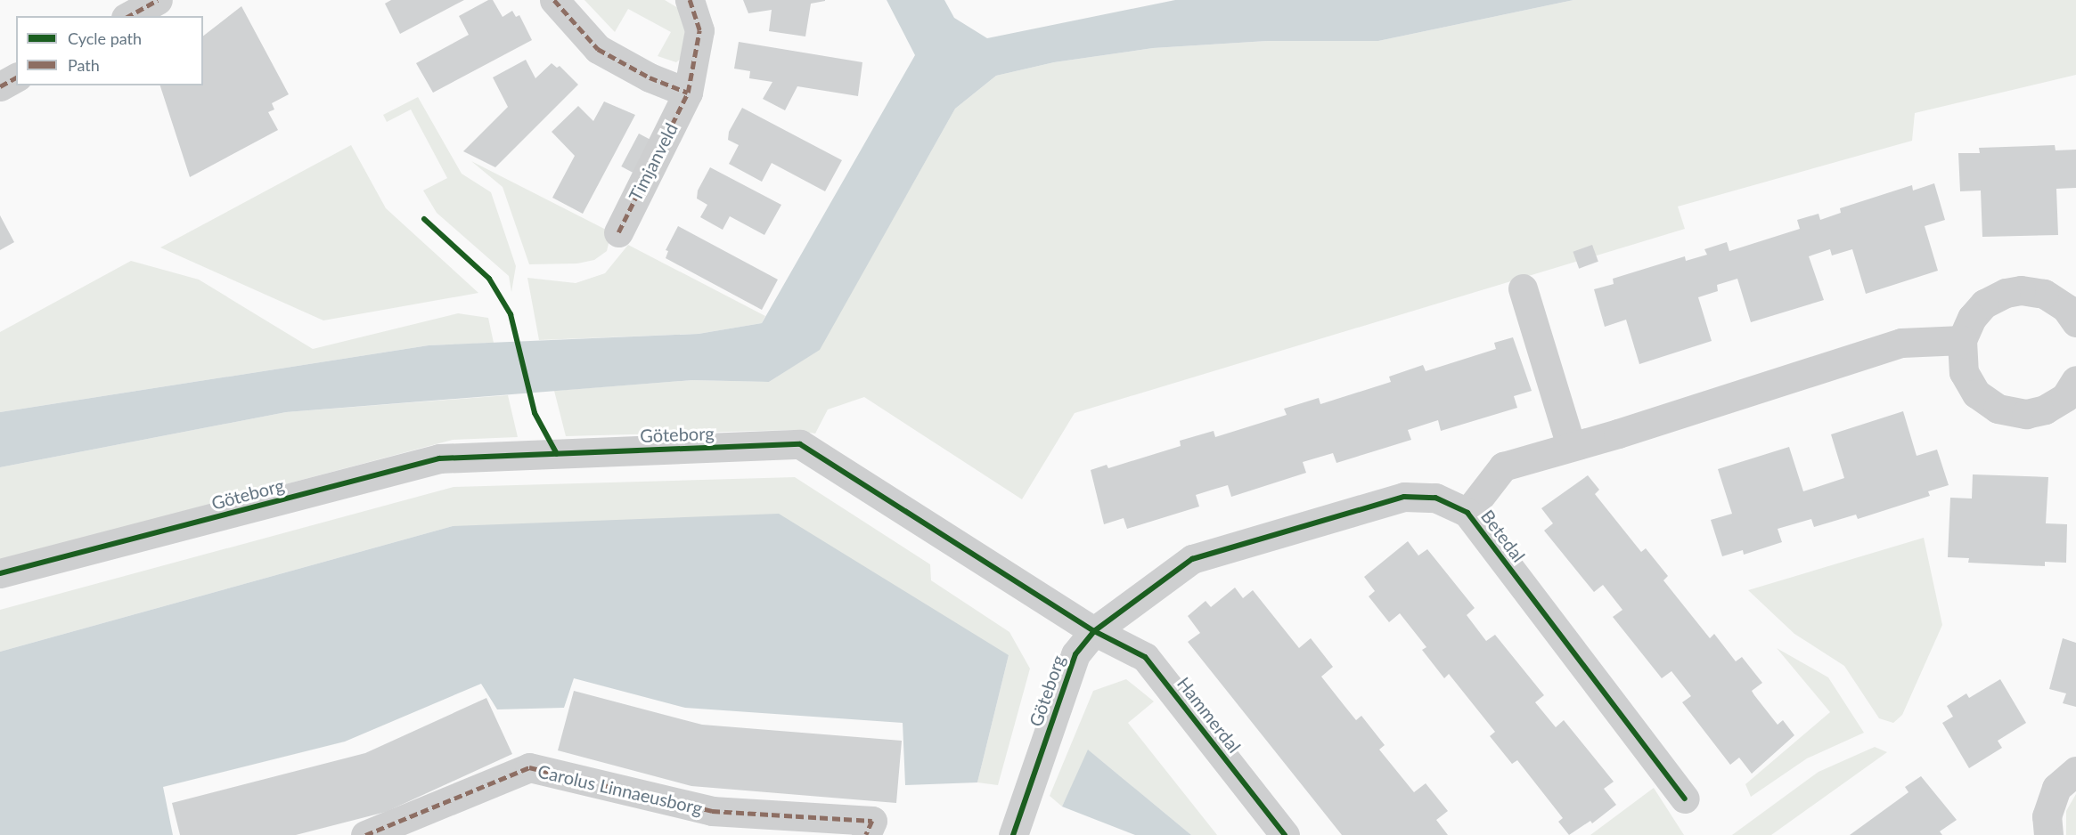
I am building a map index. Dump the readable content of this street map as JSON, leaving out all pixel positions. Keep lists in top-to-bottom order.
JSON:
{
  "streets": {
    "street": [
      "Timjanveld",
      "Göteborg",
      "Betedal",
      "Hammerdal",
      "Carolus Linnaeusborg"
    ]
  },
  "crossings": [
    ["Göteborg", "Betedal"],
    ["Göteborg", "Hammerdal"],
    ["Betedal", "Hammerdal"]
  ],
  "legend": ["Cycle path", "Path"]
}
